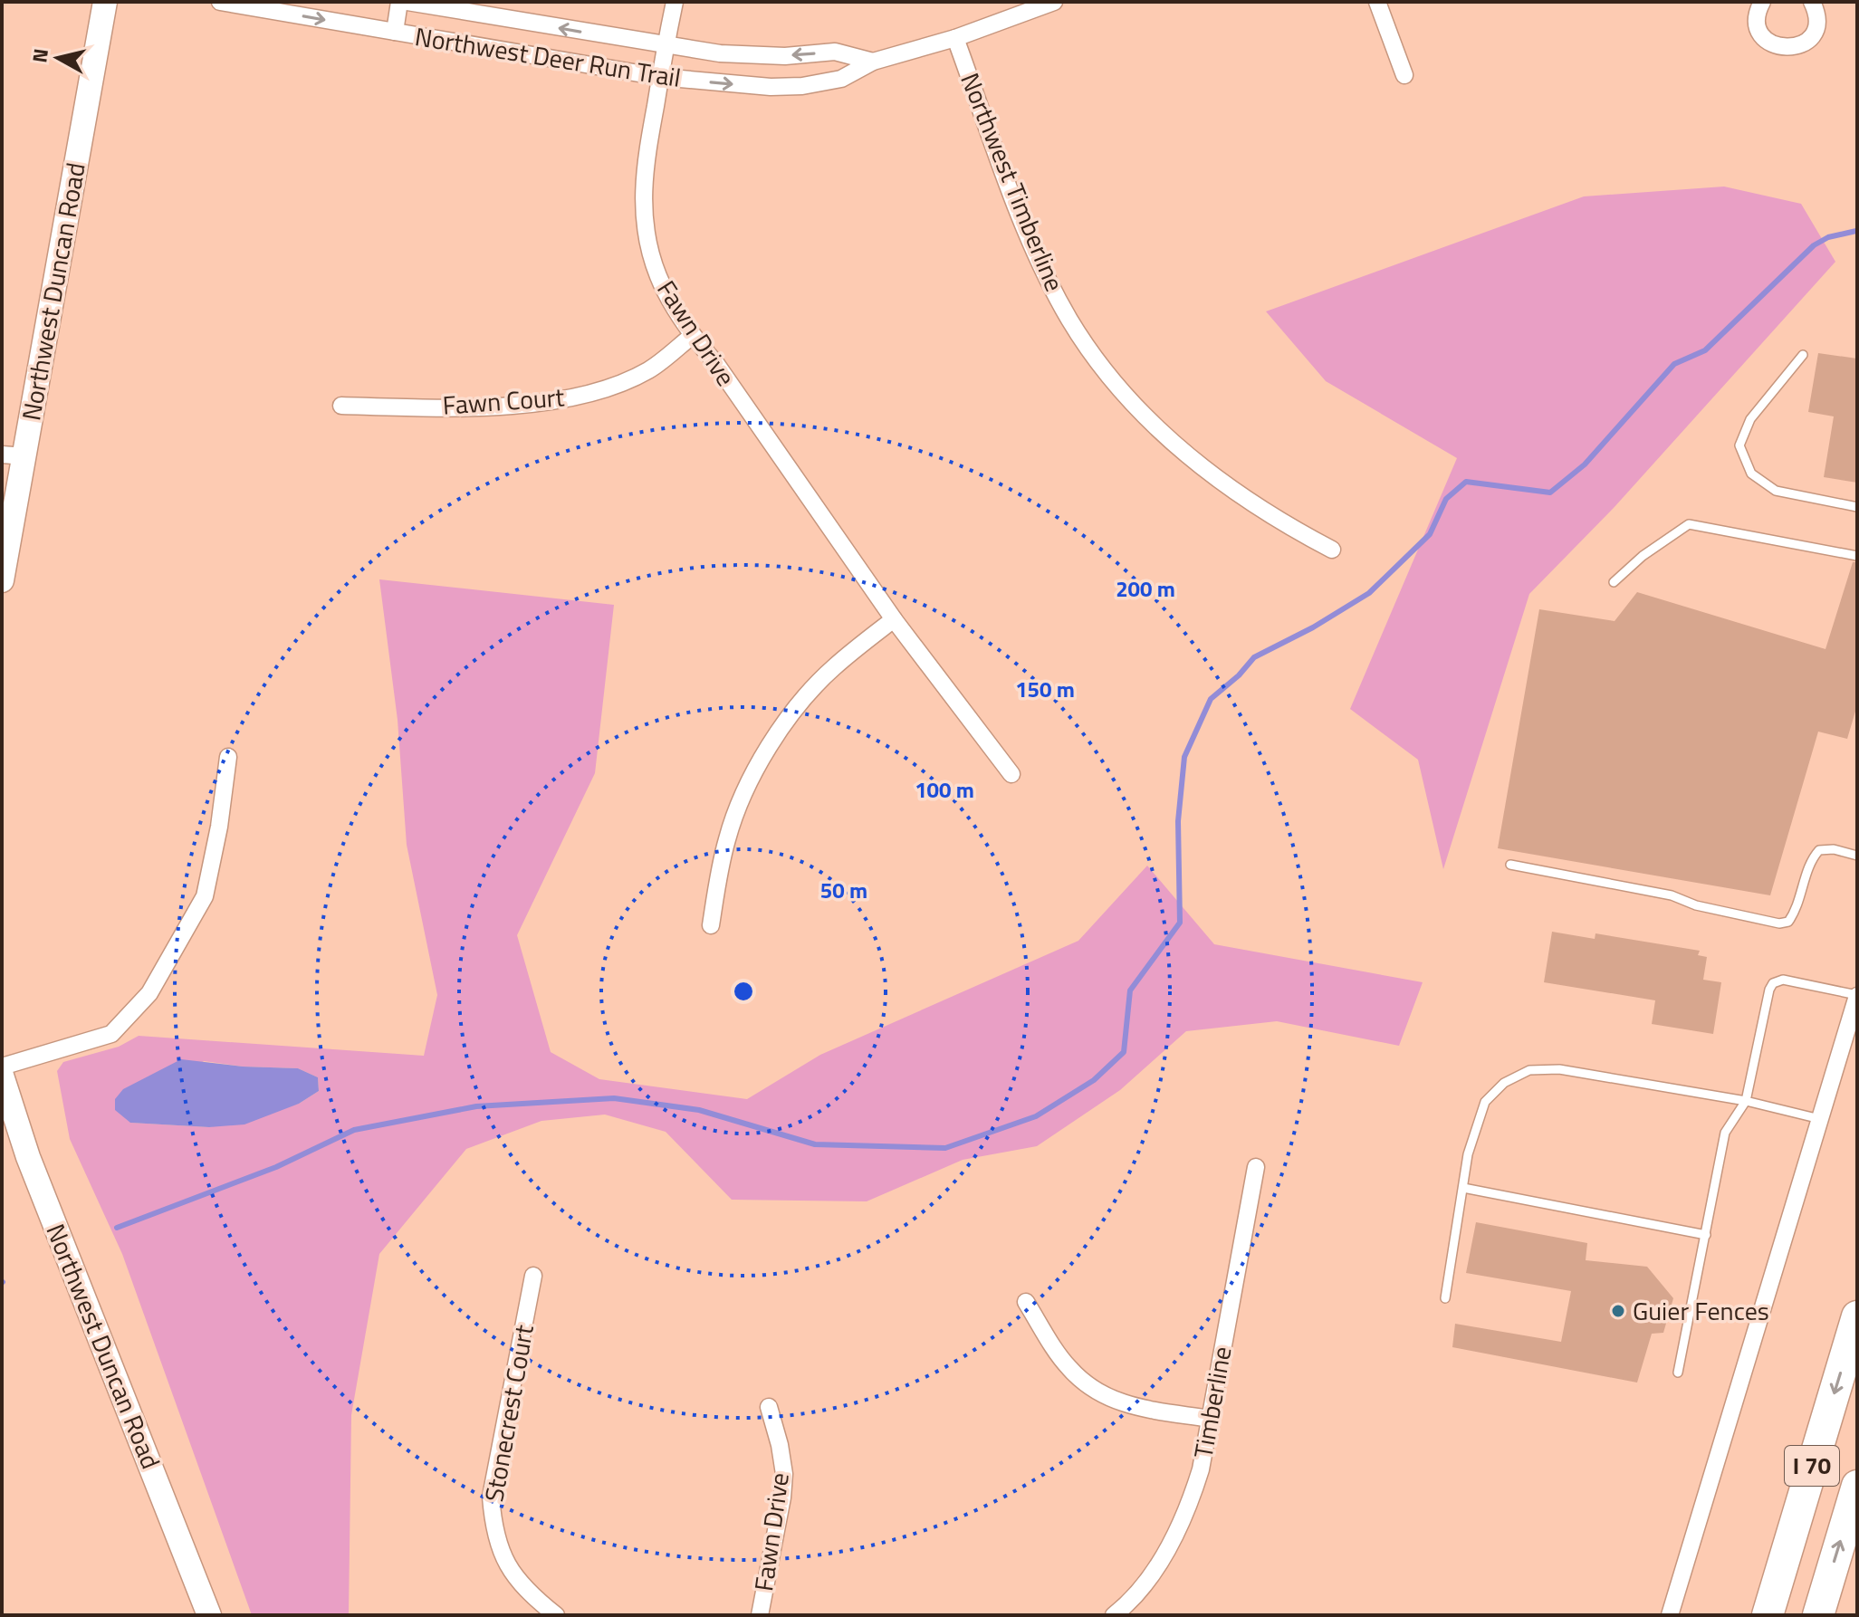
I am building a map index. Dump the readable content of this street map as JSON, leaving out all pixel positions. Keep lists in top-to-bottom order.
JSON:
{
  "streets": {
    "highway": ["I 70"],
    "street": [
      "Northwest Deer Run Trail",
      "Northwest Timberline",
      "Northwest Duncan Road",
      "Fawn Drive",
      "Fawn Court",
      "Timberline",
      "Stonecrest Court"
    ]
  },
  "crossings": [
    ["Northwest Deer Run Trail", "Northwest Timberline"],
    ["Northwest Deer Run Trail", "Fawn Drive"],
    ["Fawn Drive", "Fawn Court"]
  ],
  "places": ["Guier Fences"],
  "north": "left",
  "rings": [
    "200 m",
    "150 m",
    "100 m",
    "50 m"
  ]
}
